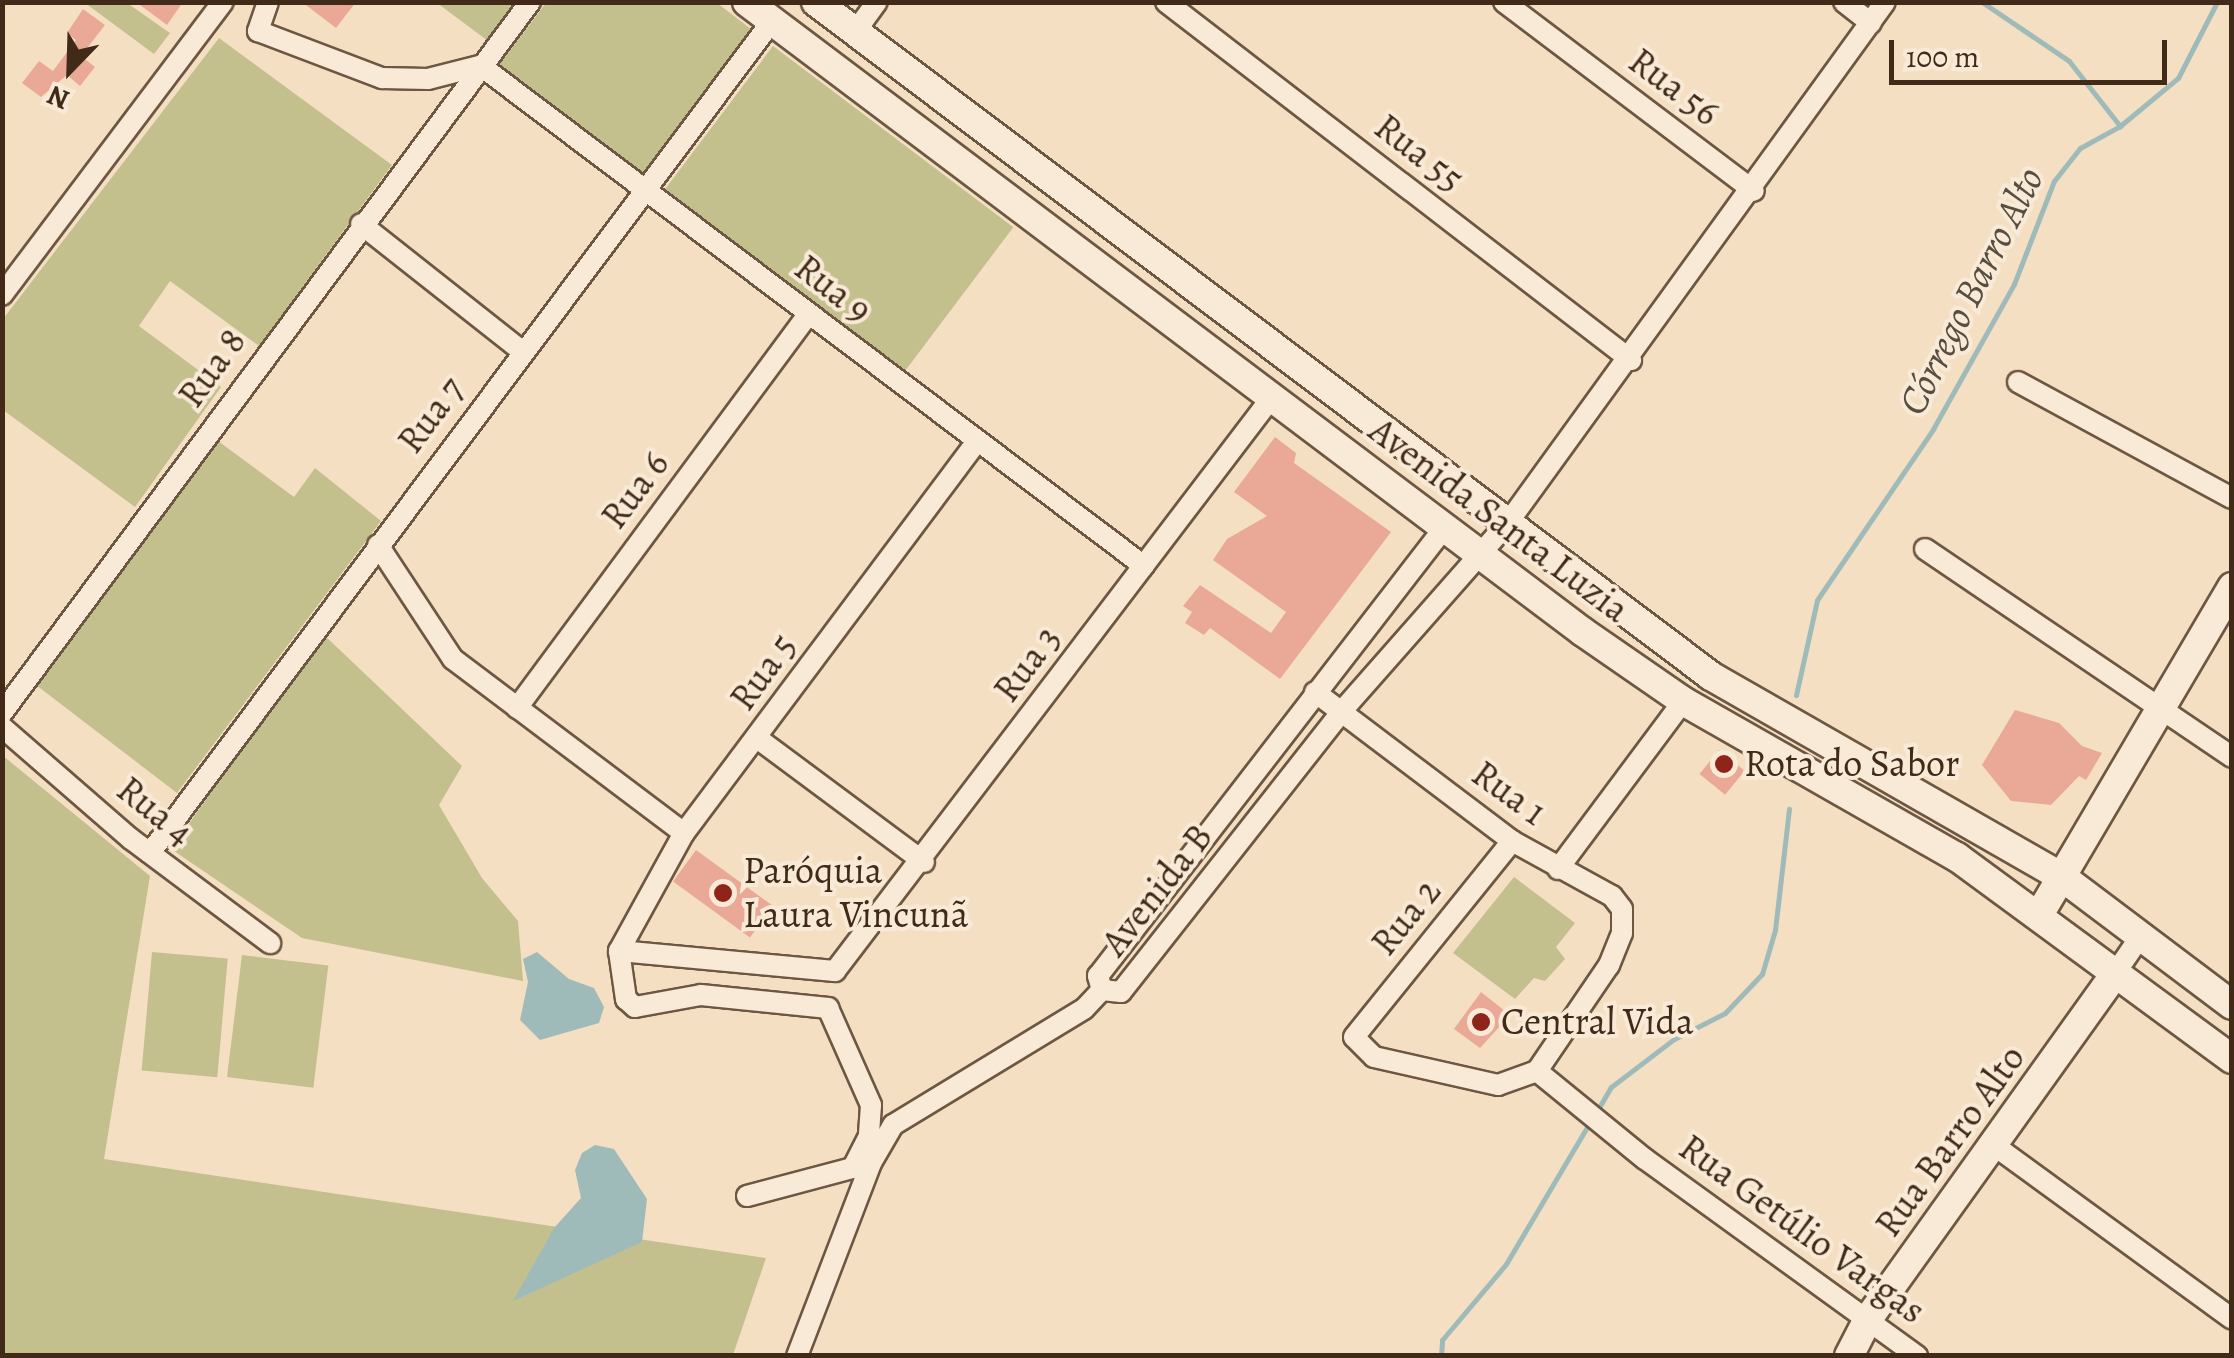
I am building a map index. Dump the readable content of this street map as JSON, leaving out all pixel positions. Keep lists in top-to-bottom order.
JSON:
{
  "streets": {
    "street": [
      "Rua 56",
      "Rua 55",
      "Rua 9",
      "Rua 8",
      "Rua 7",
      "Rua 6",
      "Avenida Santa Luzia",
      "Rua 3",
      "Rua 5",
      "Rua 1",
      "Rua 4",
      "Avenida B",
      "Rua 2",
      "Rua Barro Alto",
      "Rua Getúlio Vargas"
    ]
  },
  "crossings": [
    ["Rua 56", "Avenida B"],
    ["Rua 55", "Avenida B"],
    ["Rua 9", "Rua 8"],
    ["Rua 9", "Rua 7"],
    ["Rua 9", "Rua 6"],
    ["Rua 9", "Rua 3"],
    ["Rua 9", "Rua 5"],
    ["Rua 7", "Avenida Santa Luzia"],
    ["Rua 7", "Rua 4"],
    ["Avenida Santa Luzia", "Rua 3"],
    ["Avenida Santa Luzia", "Avenida B"],
    ["Avenida Santa Luzia", "Rua Barro Alto"],
    ["Rua 3", "Rua 5"],
    ["Rua 1", "Avenida B"],
    ["Rua 1", "Rua 2"],
    ["Rua 1", "Rua Getúlio Vargas"],
    ["Rua 2", "Rua Getúlio Vargas"],
    ["Rua Barro Alto", "Rua Getúlio Vargas"]
  ],
  "water": ["Córrego Barro Alto"],
  "places": ["Rota do Sabor", "Paróquia Laura Vincunã", "Central Vida"],
  "scale_bar": "100 m",
  "north": "bottom left"
}
